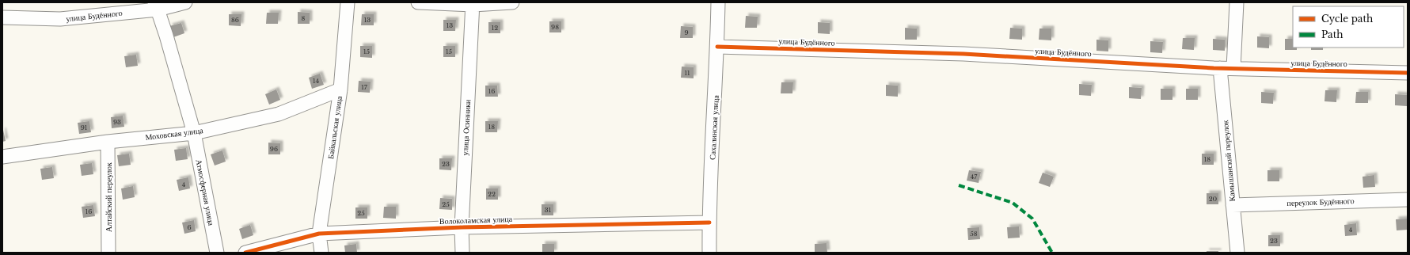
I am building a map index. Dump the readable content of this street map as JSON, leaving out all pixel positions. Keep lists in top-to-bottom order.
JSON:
{
  "streets": {
    "street": [
      "улица Будённого",
      "Байкальская улица",
      "улица Осинники",
      "Сахалинская улица",
      "Моховская улица",
      "Камышанский переулок",
      "Атмосферная улица",
      "Алтайский переулок",
      "переулок Будённого",
      "Волоколамская улица"
    ]
  },
  "crossings": [
    ["улица Будённого", "Сахалинская улица"],
    ["улица Будённого", "Камышанский переулок"],
    ["улица Будённого", "Атмосферная улица"],
    ["Байкальская улица", "Моховская улица"],
    ["Байкальская улица", "Волоколамская улица"],
    ["улица Осинники", "Волоколамская улица"],
    ["Сахалинская улица", "Волоколамская улица"],
    ["Моховская улица", "Атмосферная улица"],
    ["Моховская улица", "Алтайский переулок"],
    ["Камышанский переулок", "переулок Будённого"]
  ],
  "house_numbers": [
    "8",
    "86",
    "13",
    "13",
    "98",
    "12",
    "9",
    "15",
    "15",
    "11",
    "14",
    "17",
    "16",
    "93",
    "18",
    "91",
    "96",
    "18",
    "23",
    "47",
    "4",
    "22",
    "20",
    "25",
    "31",
    "16",
    "25",
    "6",
    "4",
    "58",
    "23"
  ],
  "legend": ["Cycle path", "Path"]
}
